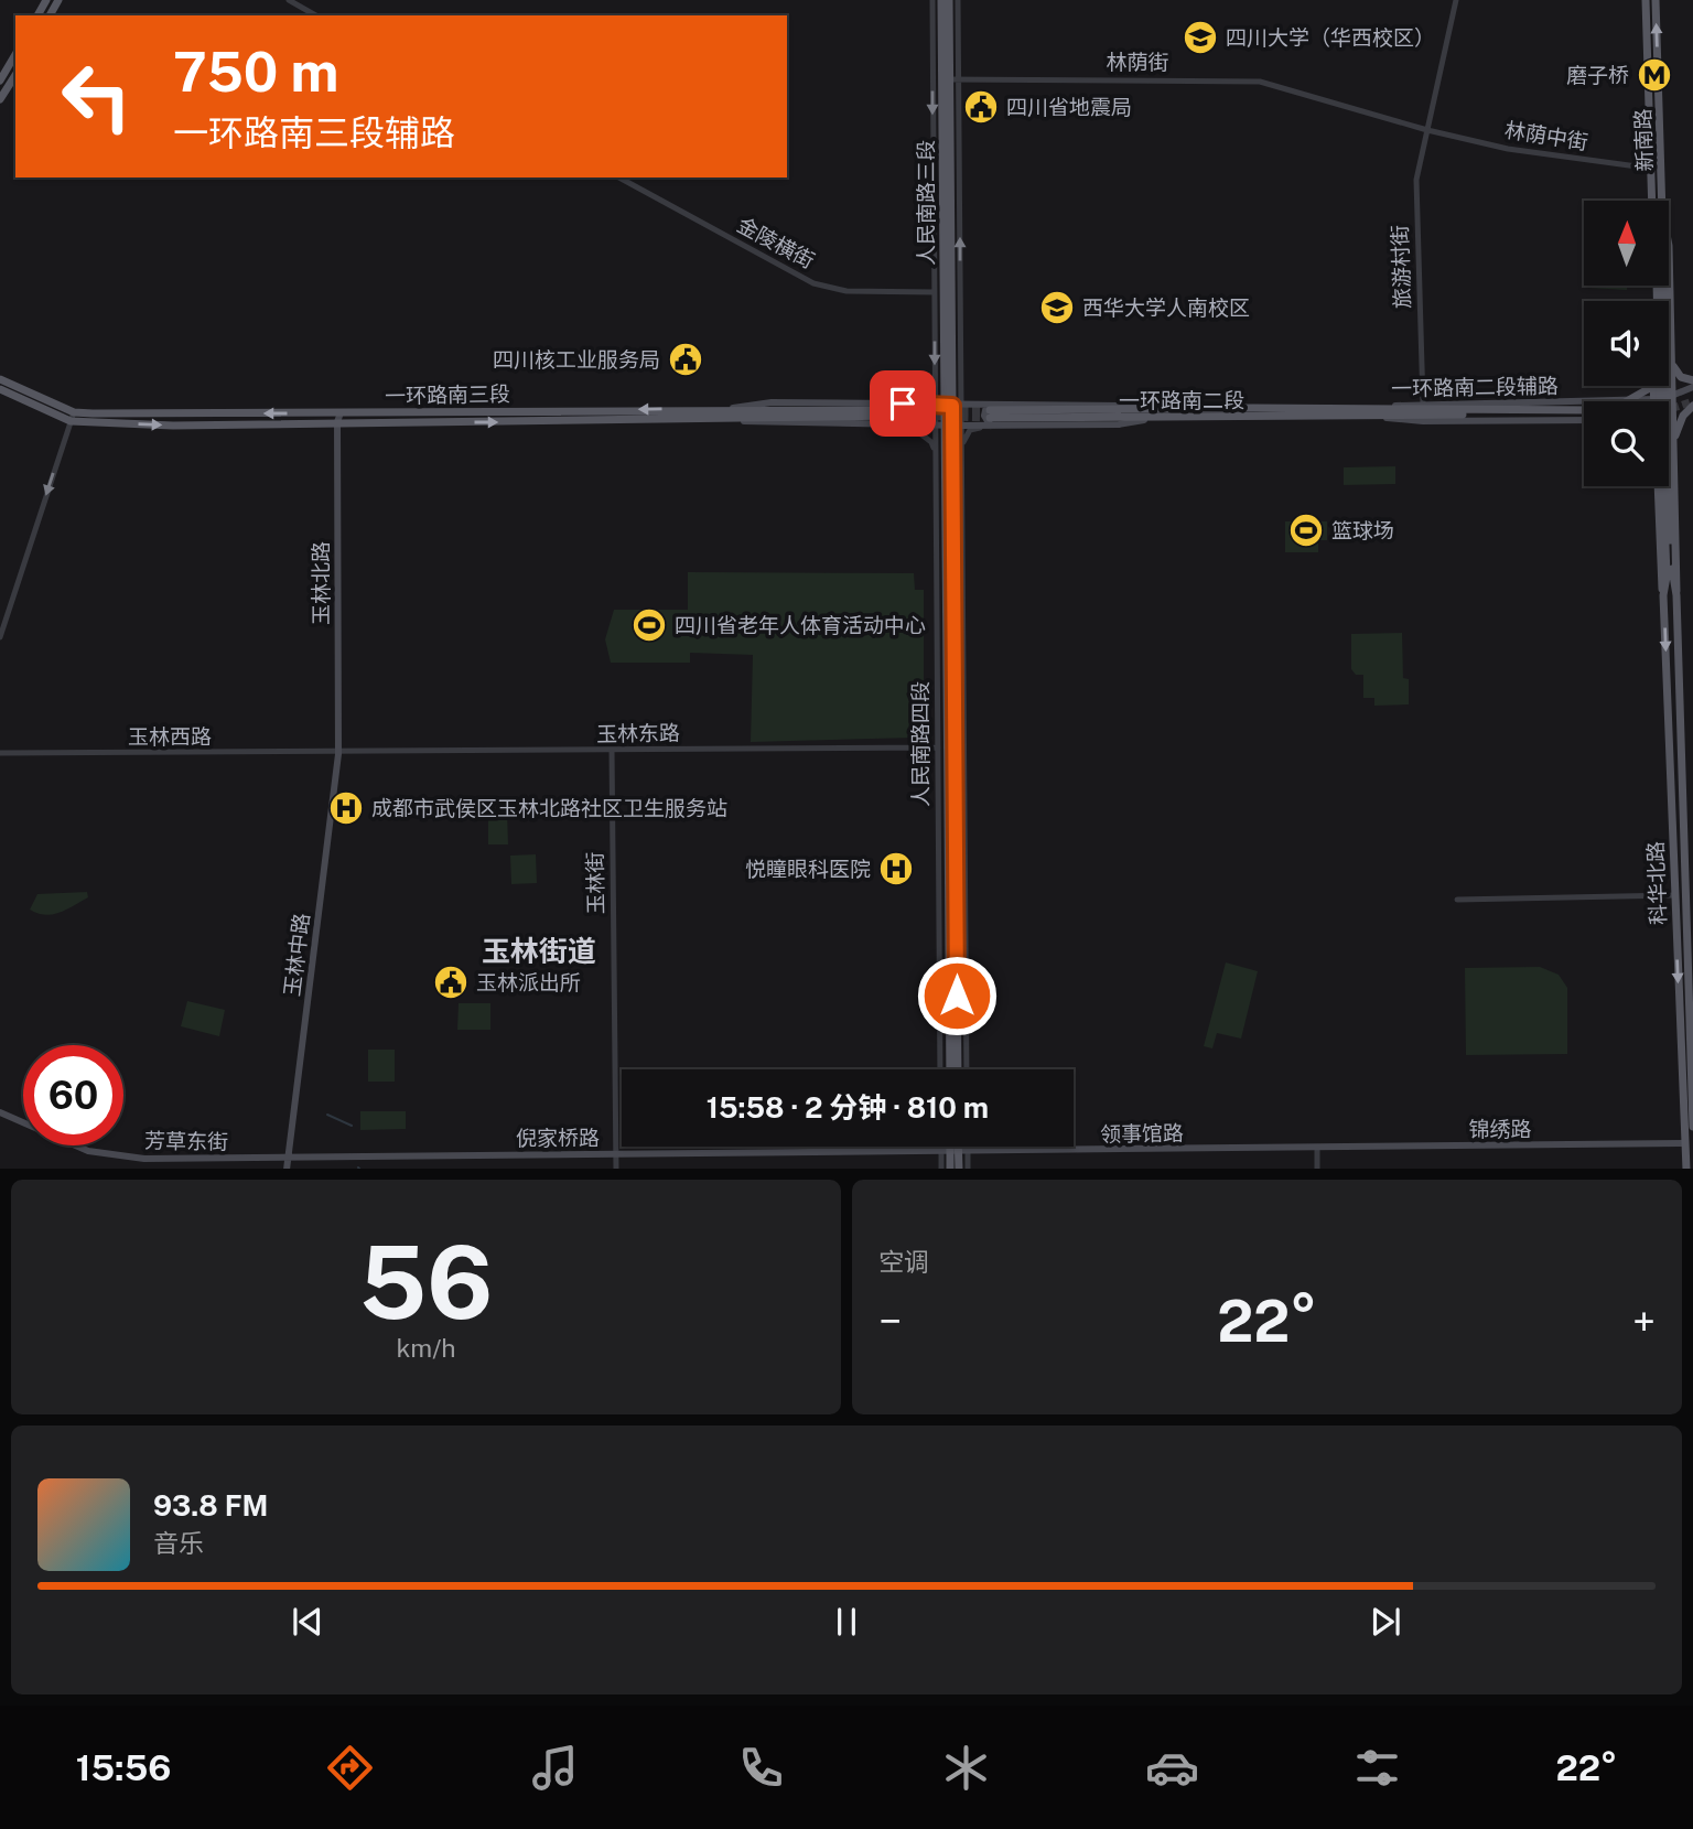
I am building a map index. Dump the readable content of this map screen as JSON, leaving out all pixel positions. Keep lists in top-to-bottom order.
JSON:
{
  "streets": {
    "main road": [
      "新南路",
      "人民南路三段",
      "一环路南二段辅路",
      "一环路南三段",
      "一环路南二段",
      "玉林北路",
      "人民南路四段",
      "科华北路",
      "玉林中路",
      "锦绣路",
      "领事馆路",
      "倪家桥路",
      "芳草东街"
    ],
    "street": [
      "林荫街",
      "林荫中街",
      "金陵横街",
      "旅游村街",
      "玉林东路",
      "玉林西路",
      "玉林街"
    ]
  },
  "crossings": [
    ["林荫街", "林荫中街"],
    ["林荫街", "人民南路三段"],
    ["林荫街", "旅游村街"],
    ["林荫中街", "新南路"],
    ["林荫中街", "旅游村街"],
    ["人民南路三段", "金陵横街"],
    ["人民南路三段", "人民南路四段"],
    ["旅游村街", "一环路南二段辅路"],
    ["一环路南二段辅路", "一环路南二段"],
    ["一环路南二段辅路", "科华北路"],
    ["一环路南三段", "玉林北路"],
    ["玉林北路", "玉林东路"],
    ["玉林北路", "玉林西路"],
    ["玉林北路", "玉林中路"],
    ["玉林东路", "玉林西路"],
    ["玉林东路", "人民南路四段"],
    ["玉林东路", "玉林街"],
    ["玉林东路", "玉林中路"],
    ["玉林西路", "玉林中路"],
    ["玉林街", "倪家桥路"],
    ["科华北路", "锦绣路"],
    ["玉林中路", "倪家桥路"],
    ["玉林中路", "芳草东街"],
    ["锦绣路", "领事馆路"],
    ["领事馆路", "倪家桥路"],
    ["倪家桥路", "芳草东街"]
  ],
  "districts": ["玉林街道"],
  "places": {
    "school or university": ["四川大学（华西校区）", "西华大学人南校区"],
    "metro station": ["磨子桥"],
    "public building": ["四川省地震局", "四川核工业服务局", "玉林派出所"],
    "sports": ["篮球场", "四川省老年人体育活动中心"],
    "hospital": ["成都市武侯区玉林北路社区卫生服务站", "悦瞳眼科医院"]
  },
  "north": "top",
  "page": {
    "turn": ["750 m", "一环路南三段辅路"],
    "limit": "60",
    "trip": "15:58 · 2 分钟 · 810 m",
    "tile": [
      ["56", "km/h"],
      "空调"
    ],
    "heat": ["−", "22°", "+"],
    "song": ["93.8 FM", "音乐"],
    "tabs": ["15:56", "22°"]
  }
}
